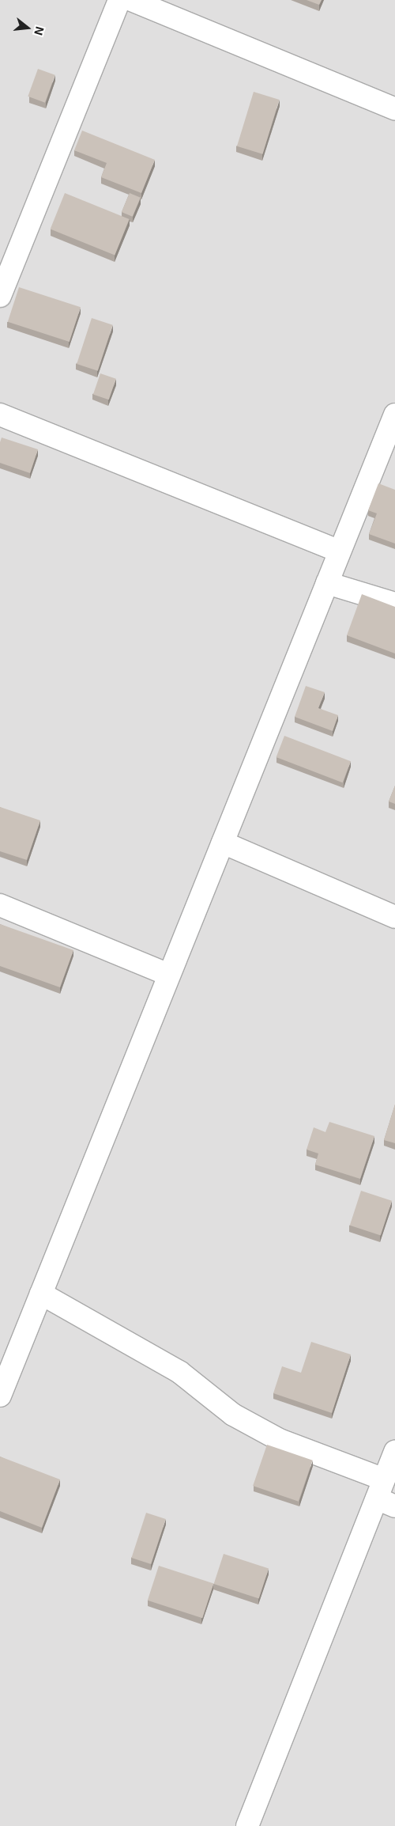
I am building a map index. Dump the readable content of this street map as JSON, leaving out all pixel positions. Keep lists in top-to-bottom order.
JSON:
{
  "north": "right"
}
